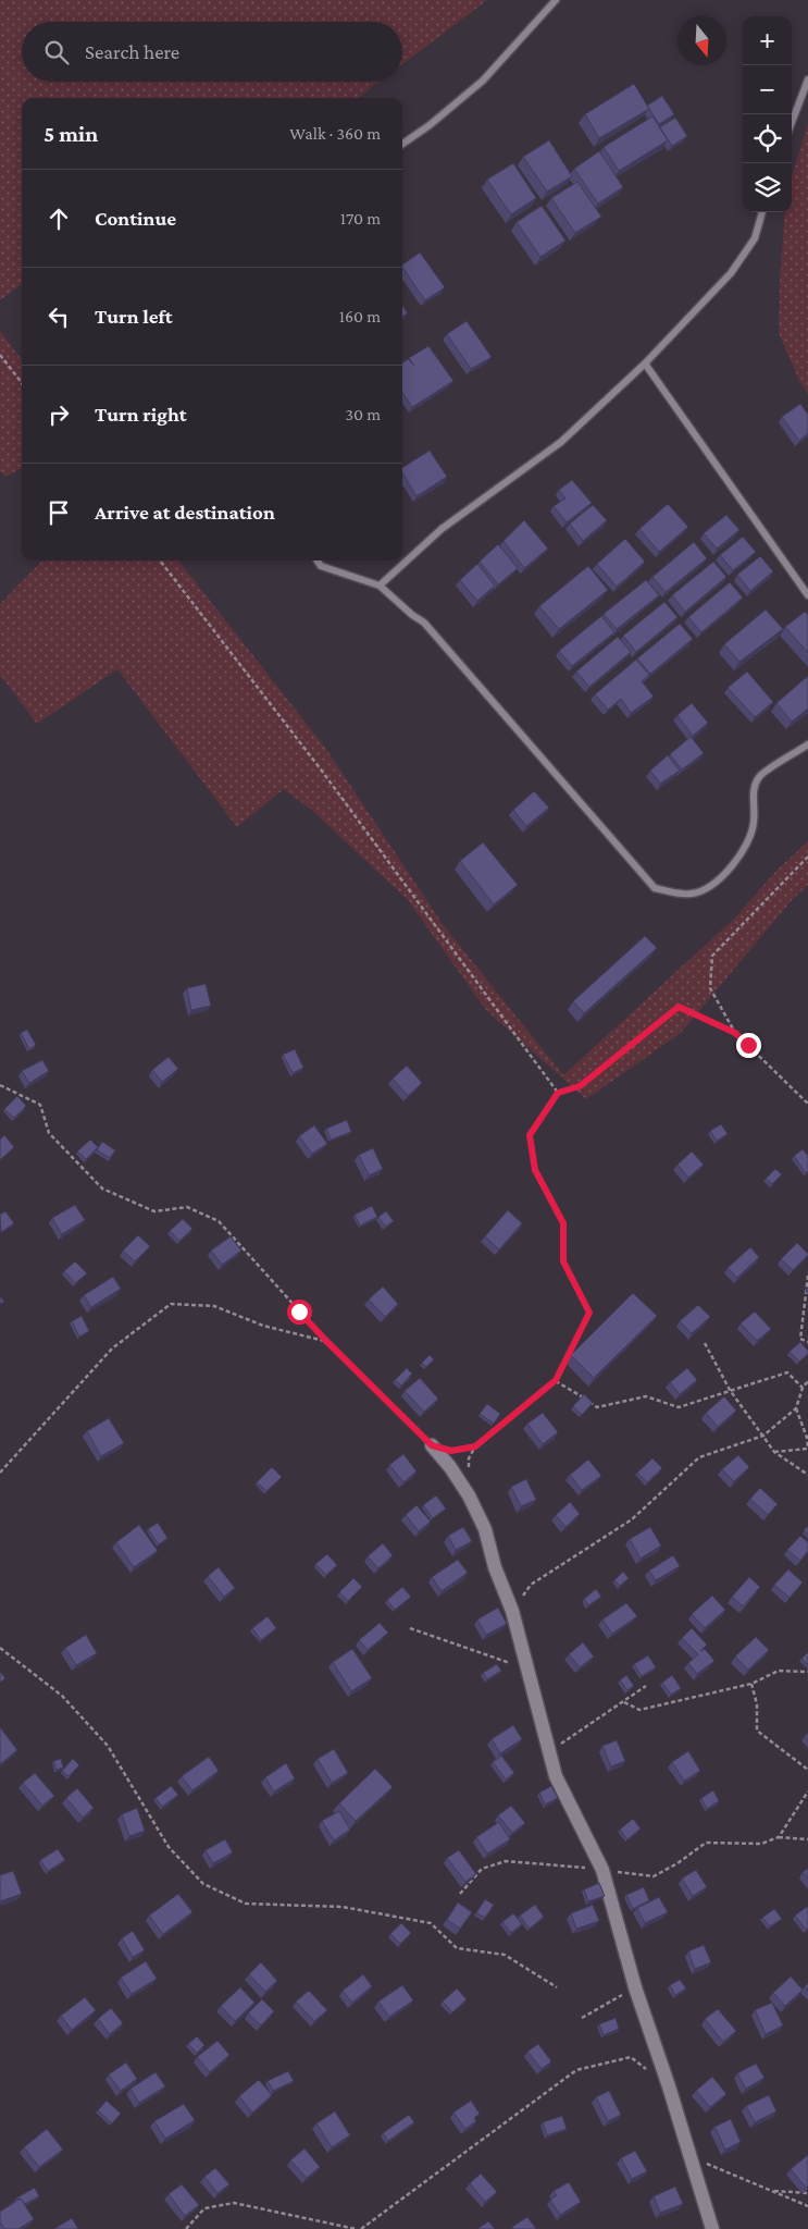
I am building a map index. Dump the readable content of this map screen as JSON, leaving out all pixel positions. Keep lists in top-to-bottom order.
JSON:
{
  "north": "bottom",
  "page": {
    "map_buttons": ["+", "−"],
    "search": "Search here",
    "heading": ["5 min", "Walk · 360 m"],
    "list": [
      ["Continue", "170 m"],
      ["Turn left", "160 m"],
      ["Turn right", "30 m"],
      "Arrive at destination"
    ]
  }
}
